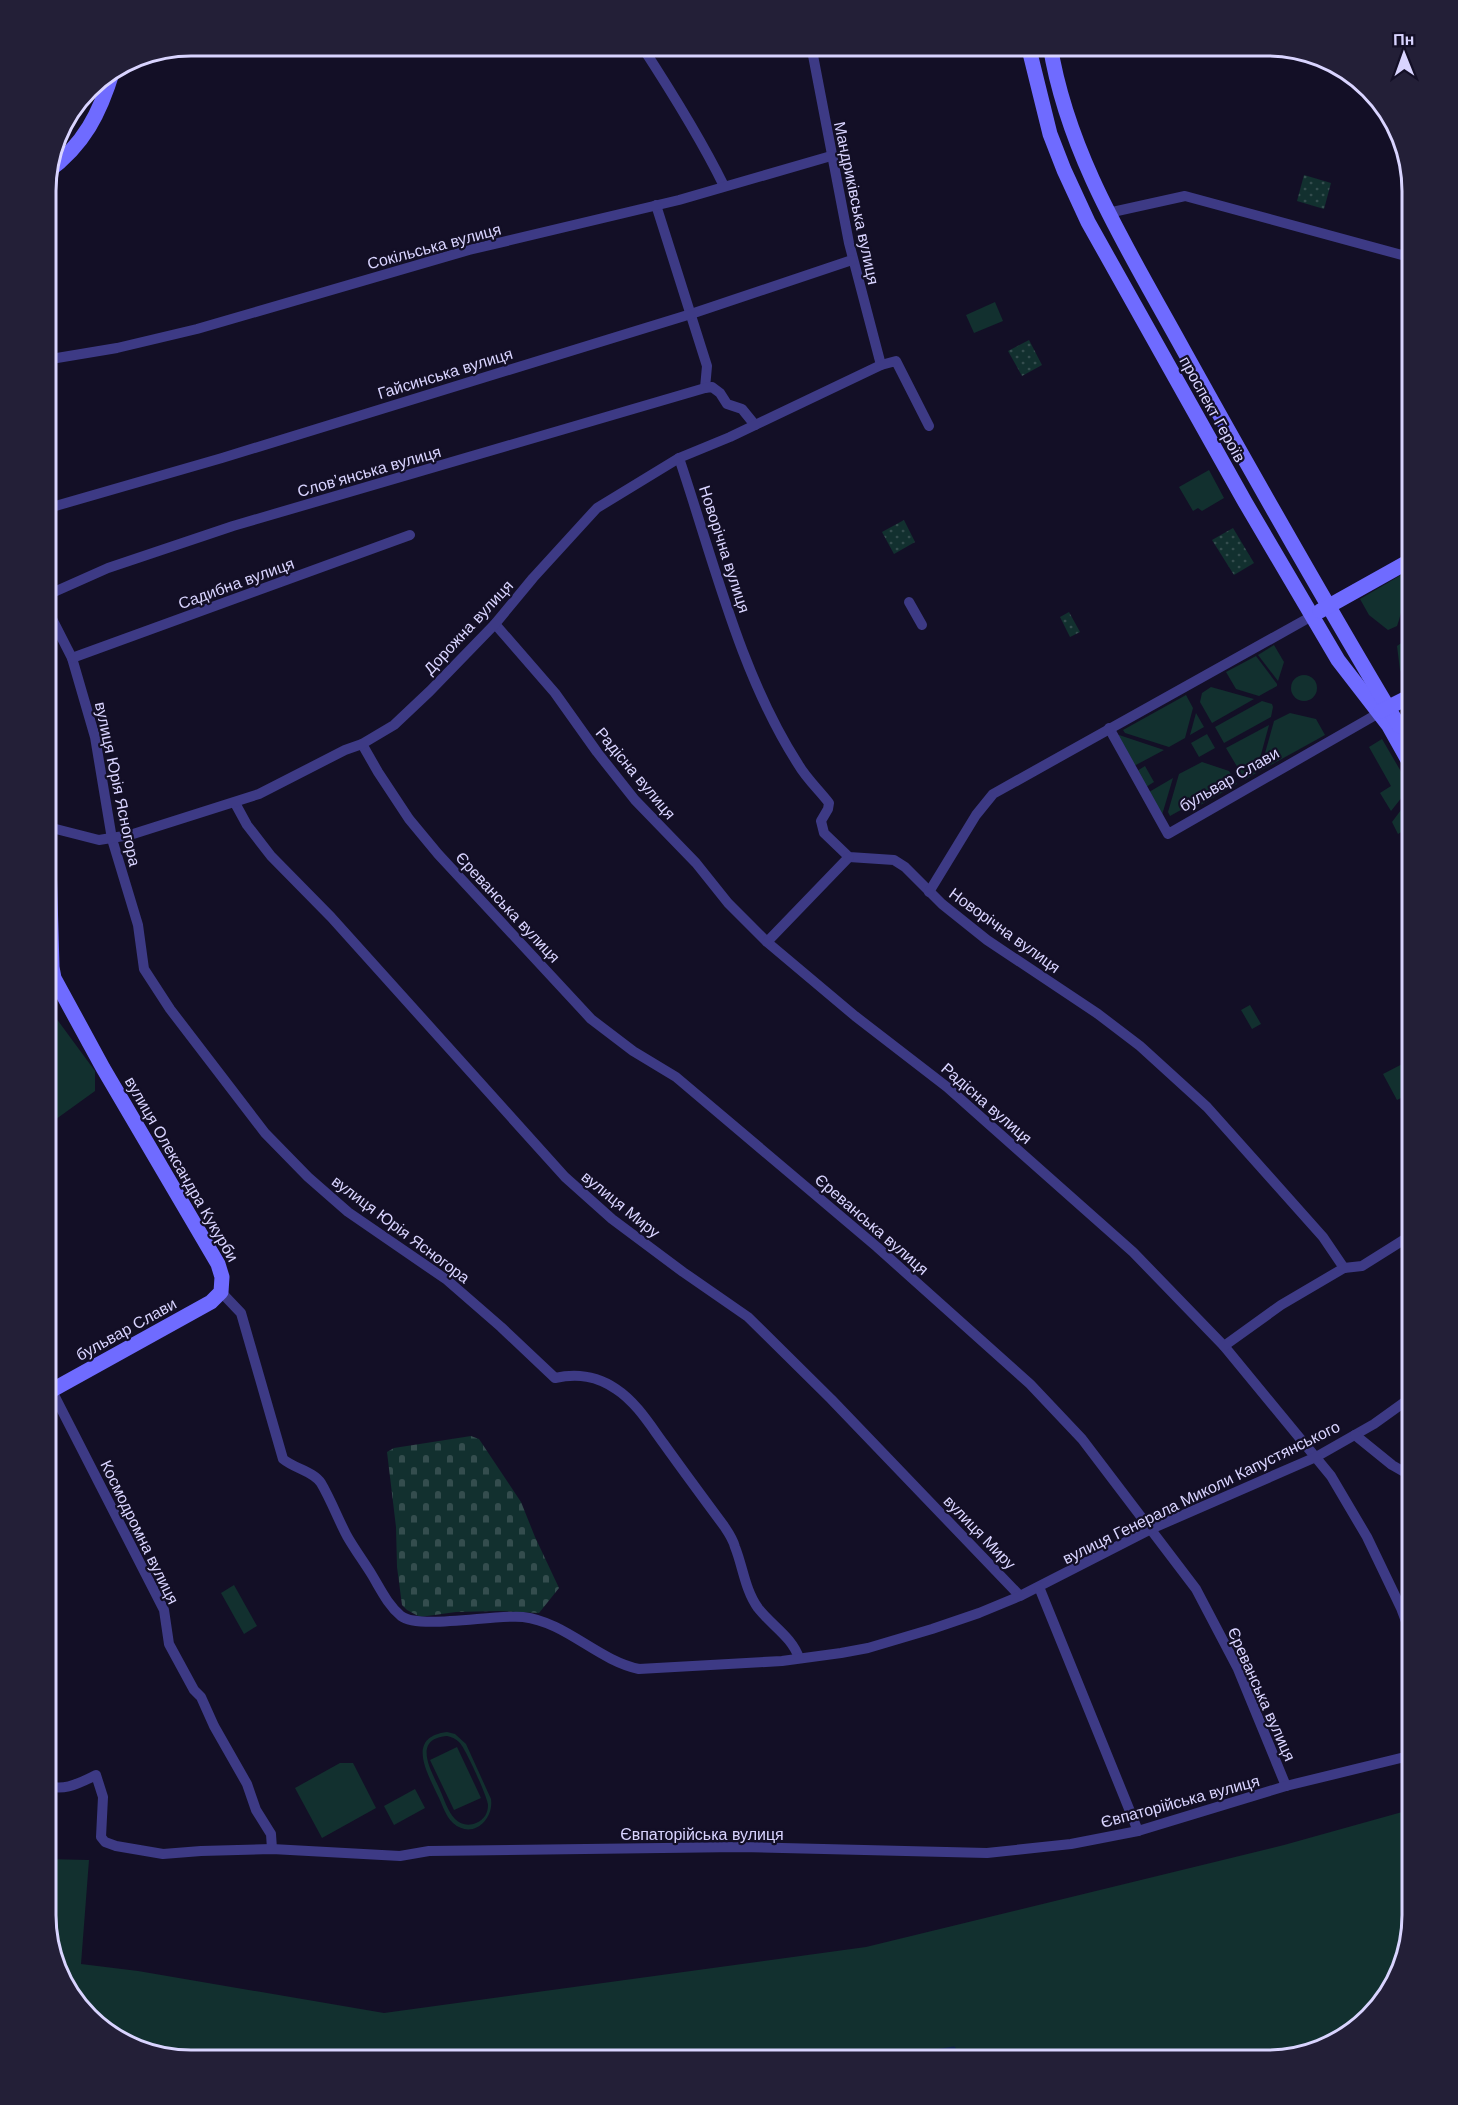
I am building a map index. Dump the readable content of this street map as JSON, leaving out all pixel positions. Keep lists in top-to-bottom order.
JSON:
{
  "streets": {
    "main road": ["проспект Героїв", "бульвар Слави", "вулиця Олександра Кукурби"],
    "street": [
      "Мандриківська вулиця",
      "Сокільська вулиця",
      "Гайсинська вулиця",
      "Словʼянська вулиця",
      "Новорічна вулиця",
      "Садибна вулиця",
      "Дорожна вулиця",
      "Радісна вулиця",
      "вулиця Юрія Ясногора",
      "Єреванська вулиця",
      "вулиця Миру",
      "вулиця Генерала Миколи Капустянського",
      "Космодромна вулиця",
      "Євпаторійська вулиця"
    ]
  },
  "crossings": [
    ["Мандриківська вулиця", "Сокільська вулиця"],
    ["Мандриківська вулиця", "Гайсинська вулиця"],
    ["Мандриківська вулиця", "Дорожна вулиця"],
    ["проспект Героїв", "бульвар Слави"],
    ["Новорічна вулиця", "Дорожна вулиця"],
    ["Садибна вулиця", "вулиця Юрія Ясногора"],
    ["Дорожна вулиця", "Радісна вулиця"],
    ["Дорожна вулиця", "вулиця Юрія Ясногора"],
    ["Дорожна вулиця", "Єреванська вулиця"],
    ["Дорожна вулиця", "вулиця Миру"],
    ["Радісна вулиця", "вулиця Генерала Миколи Капустянського"],
    ["бульвар Слави", "вулиця Олександра Кукурби"],
    ["бульвар Слави", "вулиця Генерала Миколи Капустянського"],
    ["вулиця Юрія Ясногора", "вулиця Генерала Миколи Капустянського"],
    ["Єреванська вулиця", "вулиця Генерала Миколи Капустянського"],
    ["Єреванська вулиця", "Євпаторійська вулиця"],
    ["вулиця Олександра Кукурби", "вулиця Генерала Миколи Капустянського"],
    ["вулиця Миру", "вулиця Генерала Миколи Капустянського"],
    ["Космодромна вулиця", "Євпаторійська вулиця"]
  ],
  "north": "top"
}
